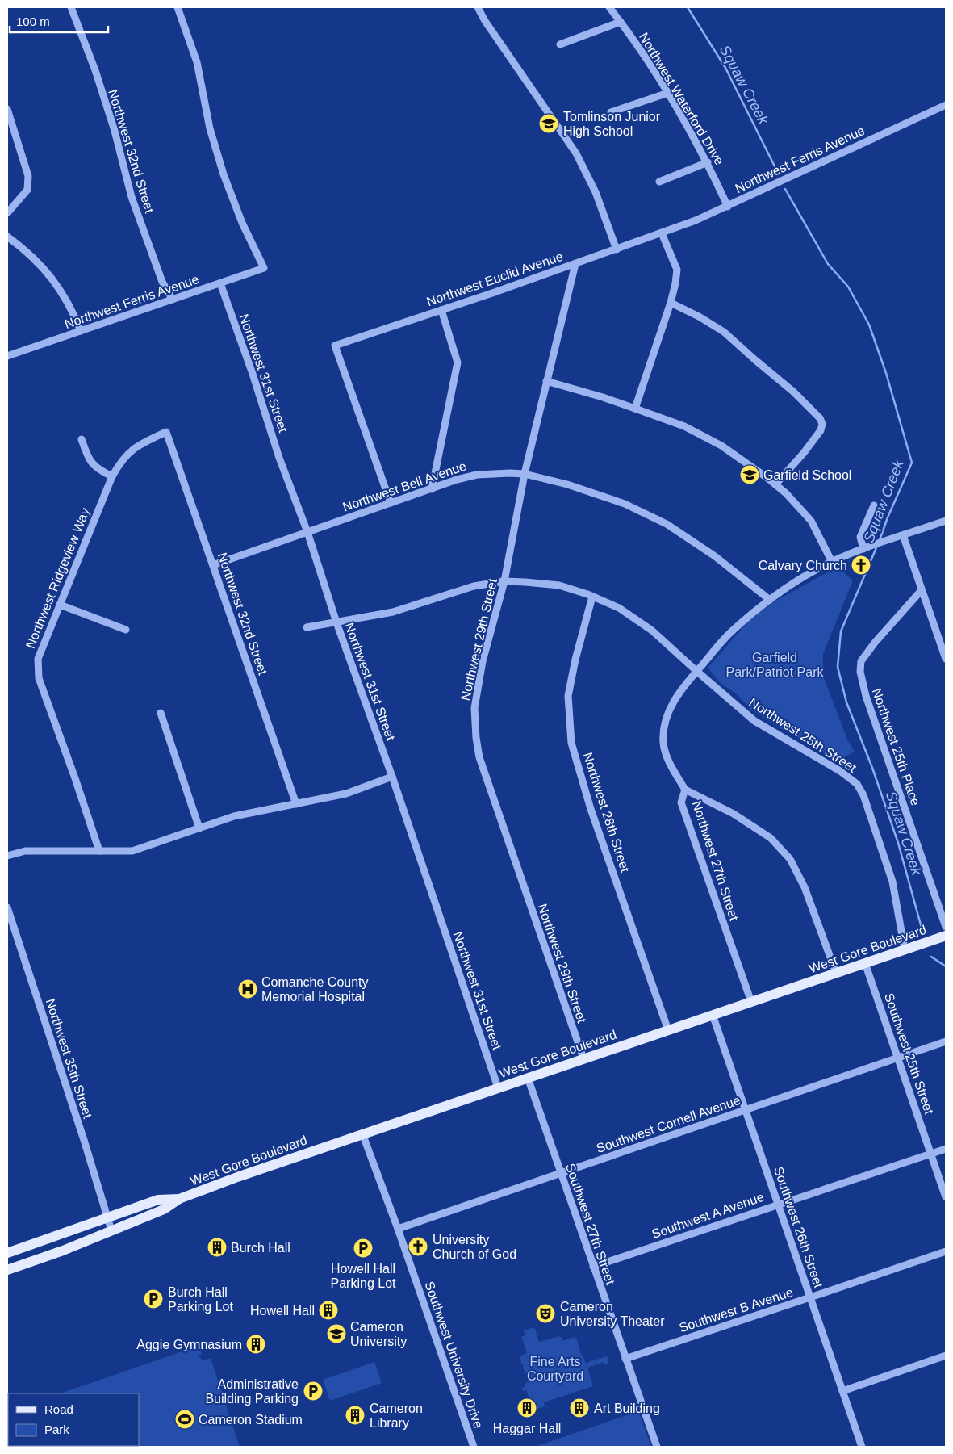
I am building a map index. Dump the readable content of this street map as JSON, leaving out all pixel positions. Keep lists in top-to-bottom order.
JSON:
{
  "streets": {
    "main road": ["West Gore Boulevard"],
    "street": [
      "Northwest Waterford Drive",
      "Northwest 32nd Street",
      "Northwest Ferris Avenue",
      "Northwest Euclid Avenue",
      "Northwest 31st Street",
      "Northwest Bell Avenue",
      "Northwest Ridgeview Way",
      "Northwest 29th Street",
      "Northwest 25th Street",
      "Northwest 25th Place",
      "Northwest 28th Street",
      "Northwest 27th Street",
      "Southwest 25th Street",
      "Northwest 35th Street",
      "Southwest Cornell Avenue",
      "Southwest A Avenue",
      "Southwest 27th Street",
      "Southwest 26th Street",
      "Southwest B Avenue",
      "Southwest University Drive"
    ]
  },
  "crossings": [
    ["Northwest Waterford Drive", "Northwest Ferris Avenue"],
    ["Northwest 32nd Street", "Northwest Ferris Avenue"],
    ["Northwest 32nd Street", "Northwest Bell Avenue"],
    ["Northwest 32nd Street", "Northwest Ridgeview Way"],
    ["Northwest Ferris Avenue", "Northwest Euclid Avenue"],
    ["Northwest Ferris Avenue", "Northwest 31st Street"],
    ["Northwest Euclid Avenue", "Northwest Bell Avenue"],
    ["Northwest Euclid Avenue", "Northwest 29th Street"],
    ["Northwest 31st Street", "Northwest Bell Avenue"],
    ["Northwest 31st Street", "Northwest 25th Street"],
    ["Northwest 31st Street", "West Gore Boulevard"],
    ["Northwest Bell Avenue", "Northwest 29th Street"],
    ["Northwest Bell Avenue", "Northwest 27th Street"],
    ["Northwest 29th Street", "Northwest 25th Street"],
    ["Northwest 29th Street", "West Gore Boulevard"],
    ["Northwest 25th Street", "Northwest 28th Street"],
    ["Northwest 25th Street", "Northwest 27th Street"],
    ["Northwest 25th Street", "West Gore Boulevard"],
    ["Northwest 28th Street", "West Gore Boulevard"],
    ["Northwest 27th Street", "West Gore Boulevard"],
    ["West Gore Boulevard", "Southwest 25th Street"],
    ["West Gore Boulevard", "Northwest 35th Street"],
    ["West Gore Boulevard", "Southwest 27th Street"],
    ["West Gore Boulevard", "Southwest 26th Street"],
    ["West Gore Boulevard", "Southwest University Drive"],
    ["Southwest 25th Street", "Southwest Cornell Avenue"],
    ["Southwest 25th Street", "Southwest A Avenue"],
    ["Southwest Cornell Avenue", "Southwest 27th Street"],
    ["Southwest Cornell Avenue", "Southwest 26th Street"],
    ["Southwest Cornell Avenue", "Southwest University Drive"],
    ["Southwest A Avenue", "Southwest 27th Street"],
    ["Southwest A Avenue", "Southwest 26th Street"],
    ["Southwest 27th Street", "Southwest B Avenue"],
    ["Southwest 26th Street", "Southwest B Avenue"]
  ],
  "water": ["Squaw Creek"],
  "parks": ["Garfield Park/Patriot Park", "Fine Arts Courtyard"],
  "places": {
    "school or university": ["Tomlinson Junior High School", "Garfield School", "Cameron University"],
    "church": ["Calvary Church", "University Church of God"],
    "hospital": ["Comanche County Memorial Hospital"],
    "building": [
      "Burch Hall",
      "Howell Hall",
      "Aggie Gymnasium",
      "Haggar Hall",
      "Art Building",
      "Cameron Library"
    ],
    "parking": ["Howell Hall Parking Lot", "Burch Hall Parking Lot", "Administrative Building Parking"],
    "theatre": ["Cameron University Theater"],
    "sports": ["Cameron Stadium"]
  },
  "legend": ["Road", "Park"],
  "scale_bar": "100 m"
}
